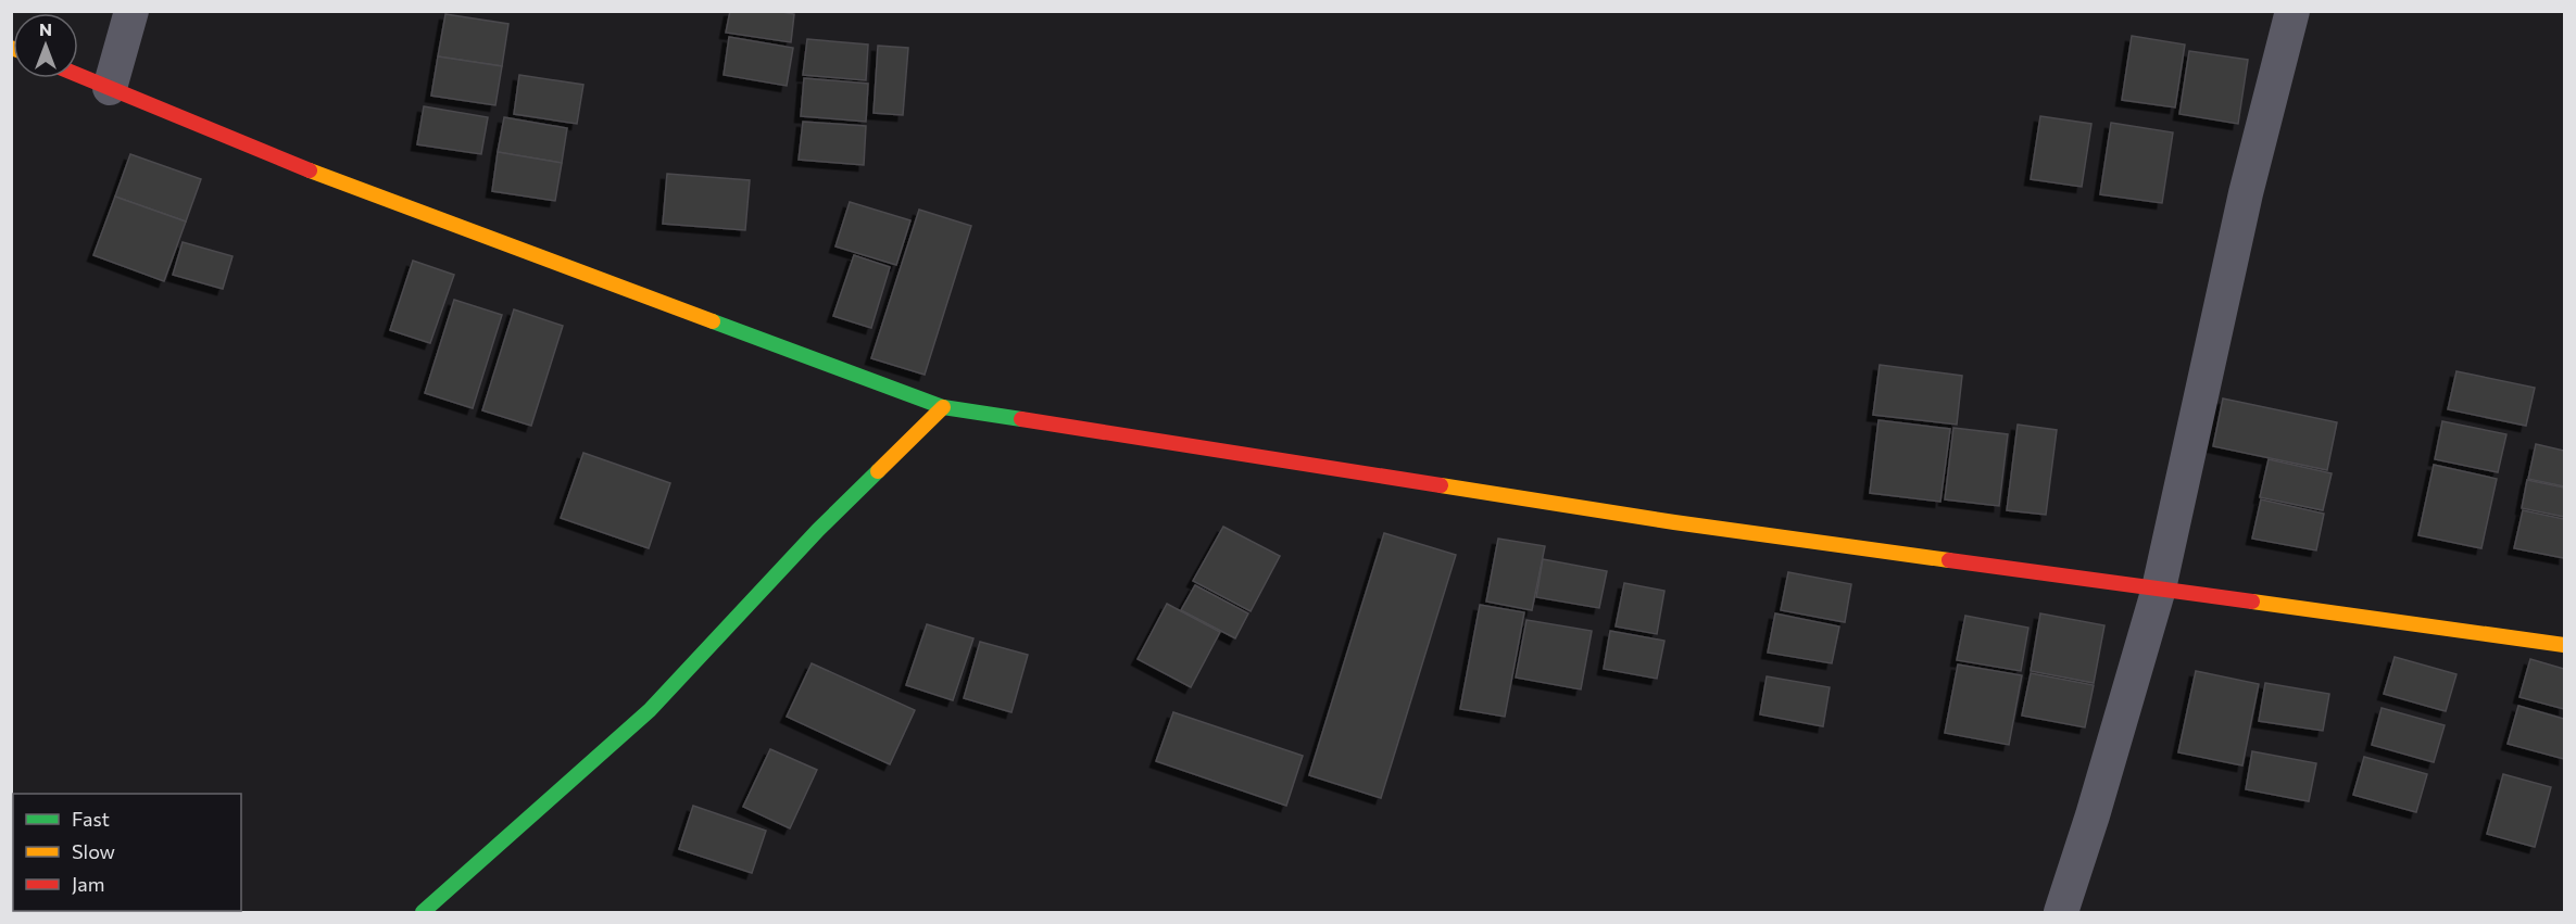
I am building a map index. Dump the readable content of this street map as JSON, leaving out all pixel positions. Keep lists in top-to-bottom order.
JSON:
{
  "legend": ["Fast", "Slow", "Jam"],
  "north": "top"
}
